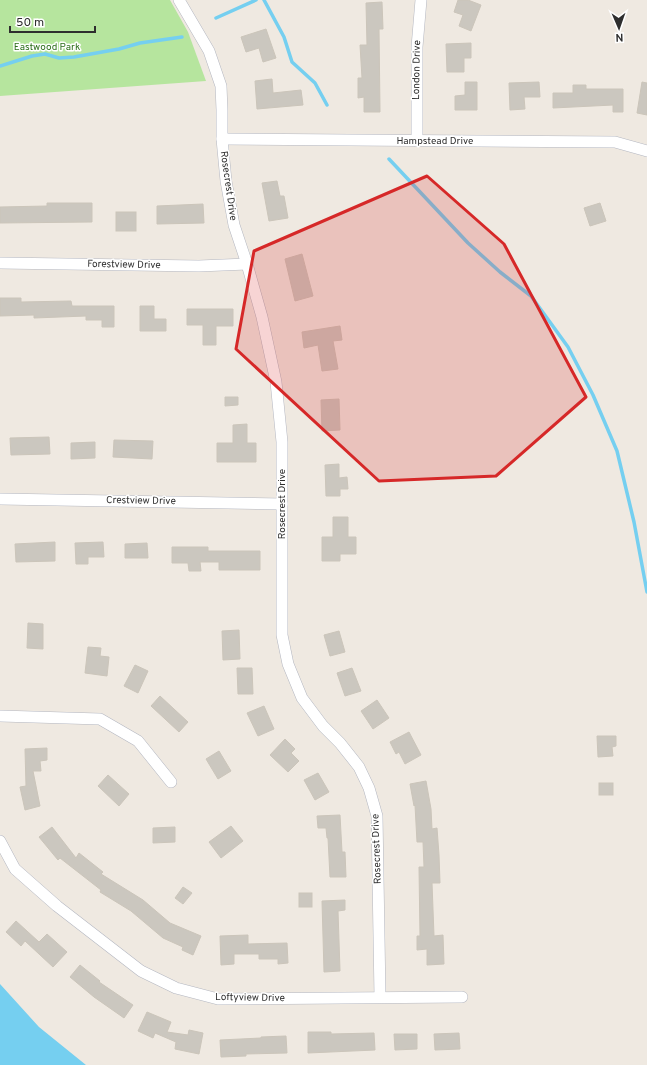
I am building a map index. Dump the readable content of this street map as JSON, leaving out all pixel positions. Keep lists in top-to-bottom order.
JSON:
{
  "streets": {
    "street": [
      "London Drive",
      "Hampstead Drive",
      "Rosecrest Drive",
      "Forestview Drive",
      "Crestview Drive",
      "Loftyview Drive"
    ]
  },
  "crossings": [
    ["London Drive", "Hampstead Drive"],
    ["Hampstead Drive", "Rosecrest Drive"],
    ["Rosecrest Drive", "Forestview Drive"],
    ["Rosecrest Drive", "Crestview Drive"],
    ["Rosecrest Drive", "Loftyview Drive"]
  ],
  "parks": ["Eastwood Park"],
  "scale_bar": "50 m",
  "north": "bottom"
}
